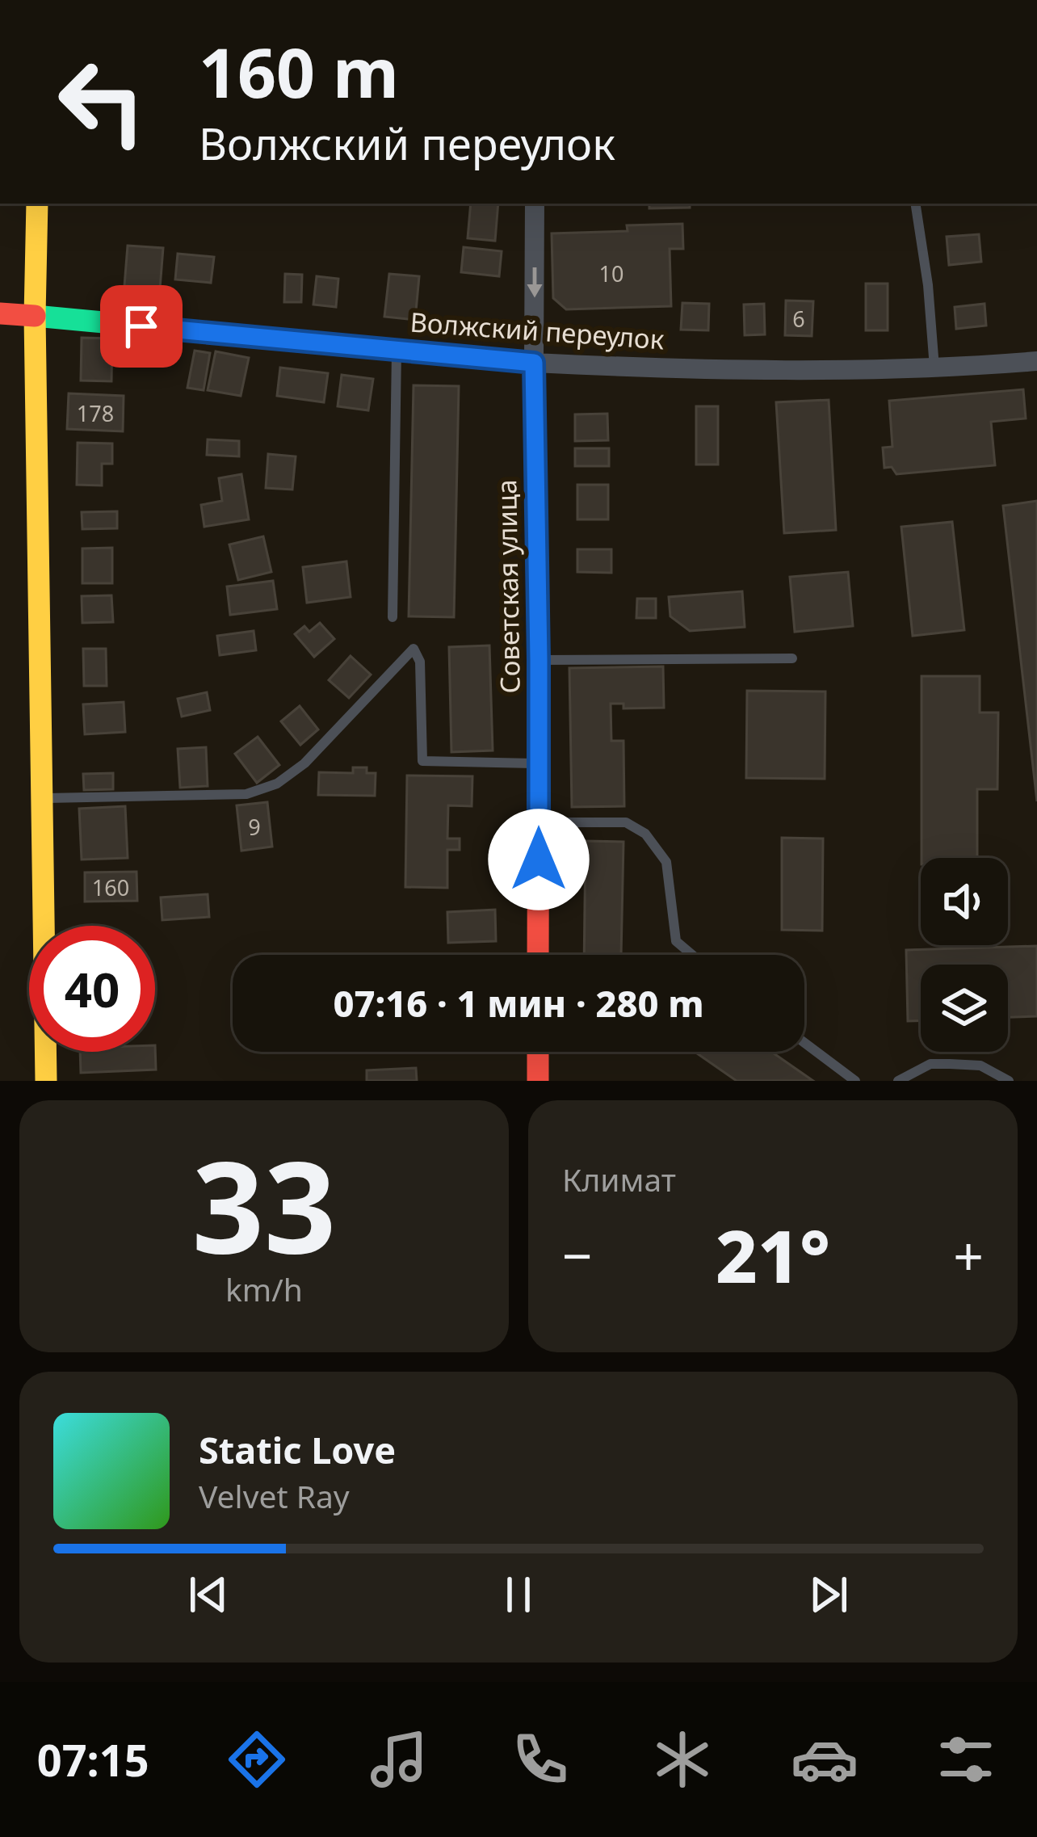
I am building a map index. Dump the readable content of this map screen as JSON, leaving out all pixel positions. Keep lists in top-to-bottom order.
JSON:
{
  "streets": {
    "street": ["Волжский переулок", "Советская улица"]
  },
  "crossings": [
    ["Волжский переулок", "Советская улица"]
  ],
  "house_numbers": [
    "10",
    "6",
    "178",
    "9",
    "160"
  ],
  "page": {
    "turn": ["160 m", "Волжский переулок"],
    "limit": "40",
    "trip": "07:16 · 1 мин · 280 m",
    "tile": [
      ["33", "km/h"],
      "Климат"
    ],
    "heat": ["−", "21°", "+"],
    "song": ["Static Love", "Velvet Ray"],
    "tabs": "07:15"
  }
}
